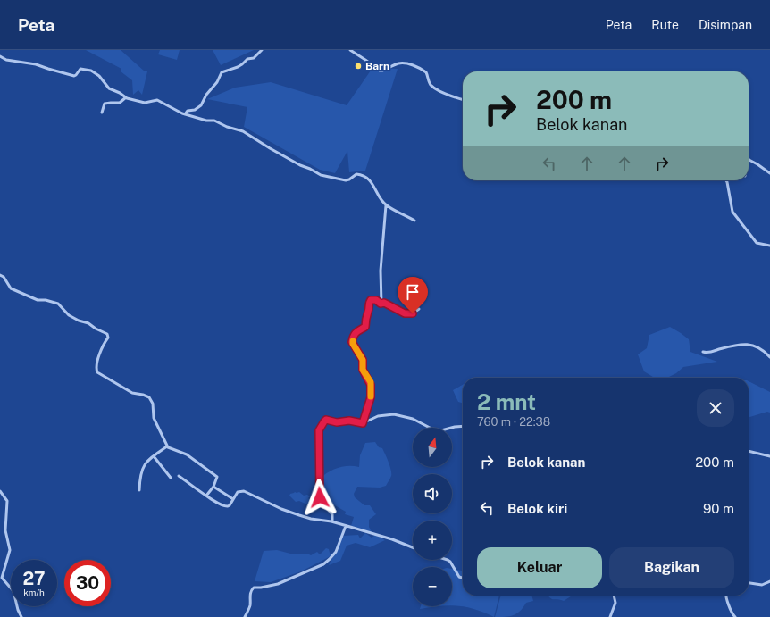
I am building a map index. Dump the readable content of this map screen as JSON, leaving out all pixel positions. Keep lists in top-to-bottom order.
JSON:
{
  "places": ["Barn"],
  "north": "top",
  "page": {
    "header": "Peta",
    "nav": ["Peta", "Rute", "Disimpan"],
    "turn": ["200 m", "Belok kanan"],
    "heading": ["2 mnt", "760 m · 22:38"],
    "map_buttons": ["+", "−"],
    "list": [
      {
        "name": "Belok kanan",
        "value": "200 m"
      },
      {
        "name": "Belok kiri",
        "value": "90 m"
      }
    ],
    "buttons": ["Keluar", "Bagikan"],
    "speed": "27 km/h",
    "limit": "30"
  }
}
